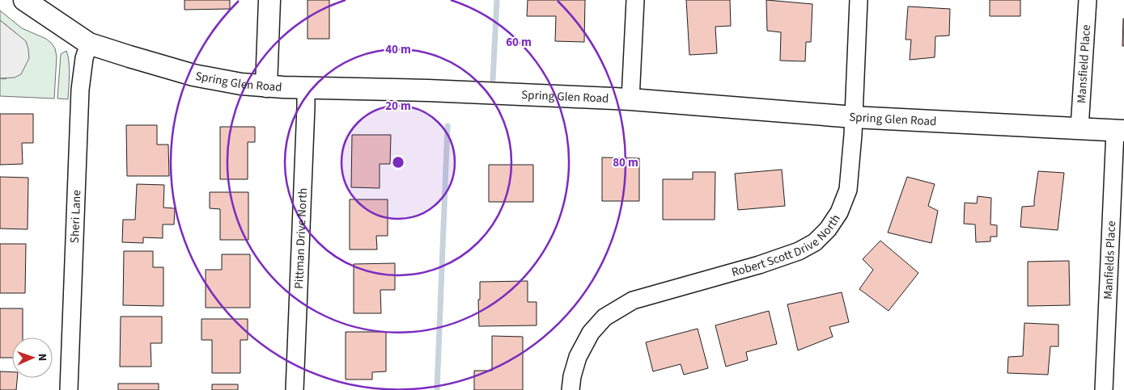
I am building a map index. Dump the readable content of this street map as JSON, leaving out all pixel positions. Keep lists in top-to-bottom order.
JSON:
{
  "streets": {
    "street": [
      "Mansfield Place",
      "Spring Glen Road",
      "Sheri Lane",
      "Pittman Drive North",
      "Robert Scott Drive North",
      "Manfields Place"
    ]
  },
  "crossings": [
    ["Mansfield Place", "Spring Glen Road"],
    ["Spring Glen Road", "Sheri Lane"],
    ["Spring Glen Road", "Pittman Drive North"],
    ["Spring Glen Road", "Robert Scott Drive North"],
    ["Spring Glen Road", "Manfields Place"]
  ],
  "north": "right",
  "rings": [
    "60 m",
    "40 m",
    "20 m",
    "80 m"
  ]
}
